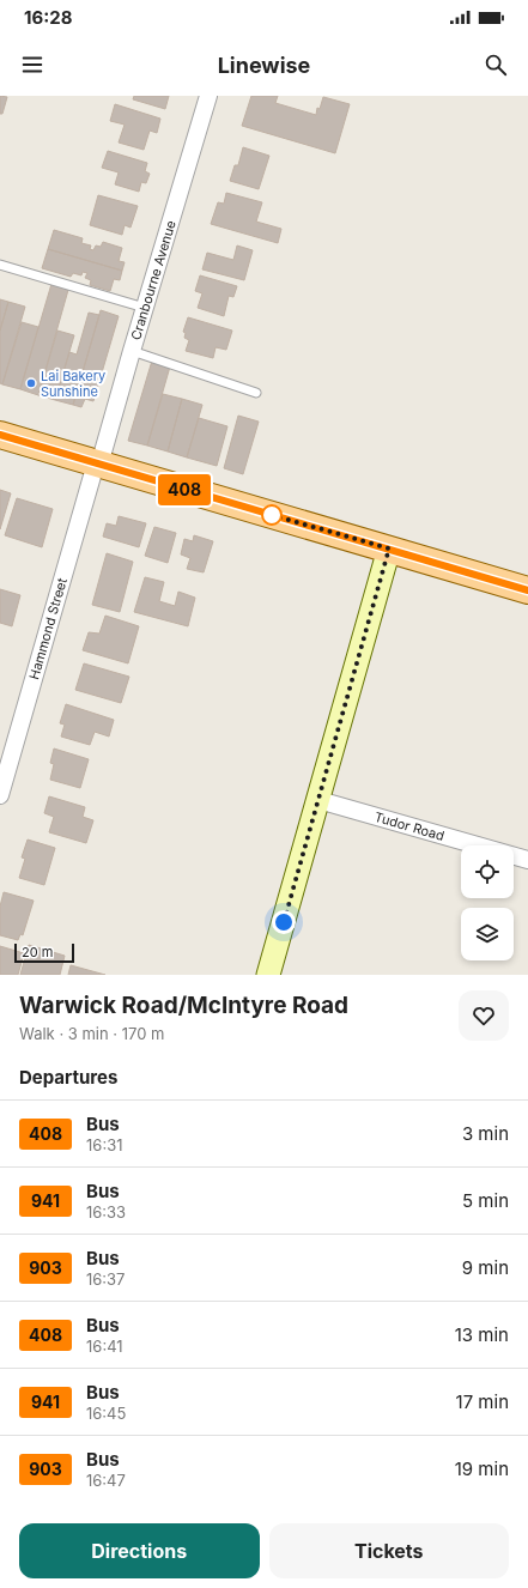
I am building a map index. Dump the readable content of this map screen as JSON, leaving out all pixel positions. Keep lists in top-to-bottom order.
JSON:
{
  "streets": {
    "street": ["Cranbourne Avenue", "Hammond Street", "Tudor Road"]
  },
  "crossings": [
    ["Cranbourne Avenue", "Hammond Street"]
  ],
  "places": ["Lai Bakery Sunshine"],
  "lines": ["bus line 408"],
  "scale_bar": "20 m",
  "page": {
    "status": "16:28",
    "header": "Linewise",
    "on_map": "408",
    "scale": "20 m",
    "heading": [
      ["Warwick Road/McIntyre Road", "Walk · 3 min · 170 m"],
      "Departures"
    ],
    "list": [
      {
        "mark": "408",
        "name": "Bus",
        "note": "16:31",
        "value": "3 min"
      },
      {
        "mark": "941",
        "name": "Bus",
        "note": "16:33",
        "value": "5 min"
      },
      {
        "mark": "903",
        "name": "Bus",
        "note": "16:37",
        "value": "9 min"
      },
      {
        "mark": "408",
        "name": "Bus",
        "note": "16:41",
        "value": "13 min"
      },
      {
        "mark": "941",
        "name": "Bus",
        "note": "16:45",
        "value": "17 min"
      },
      {
        "mark": "903",
        "name": "Bus",
        "note": "16:47",
        "value": "19 min"
      }
    ],
    "buttons": ["Directions", "Tickets"]
  }
}
